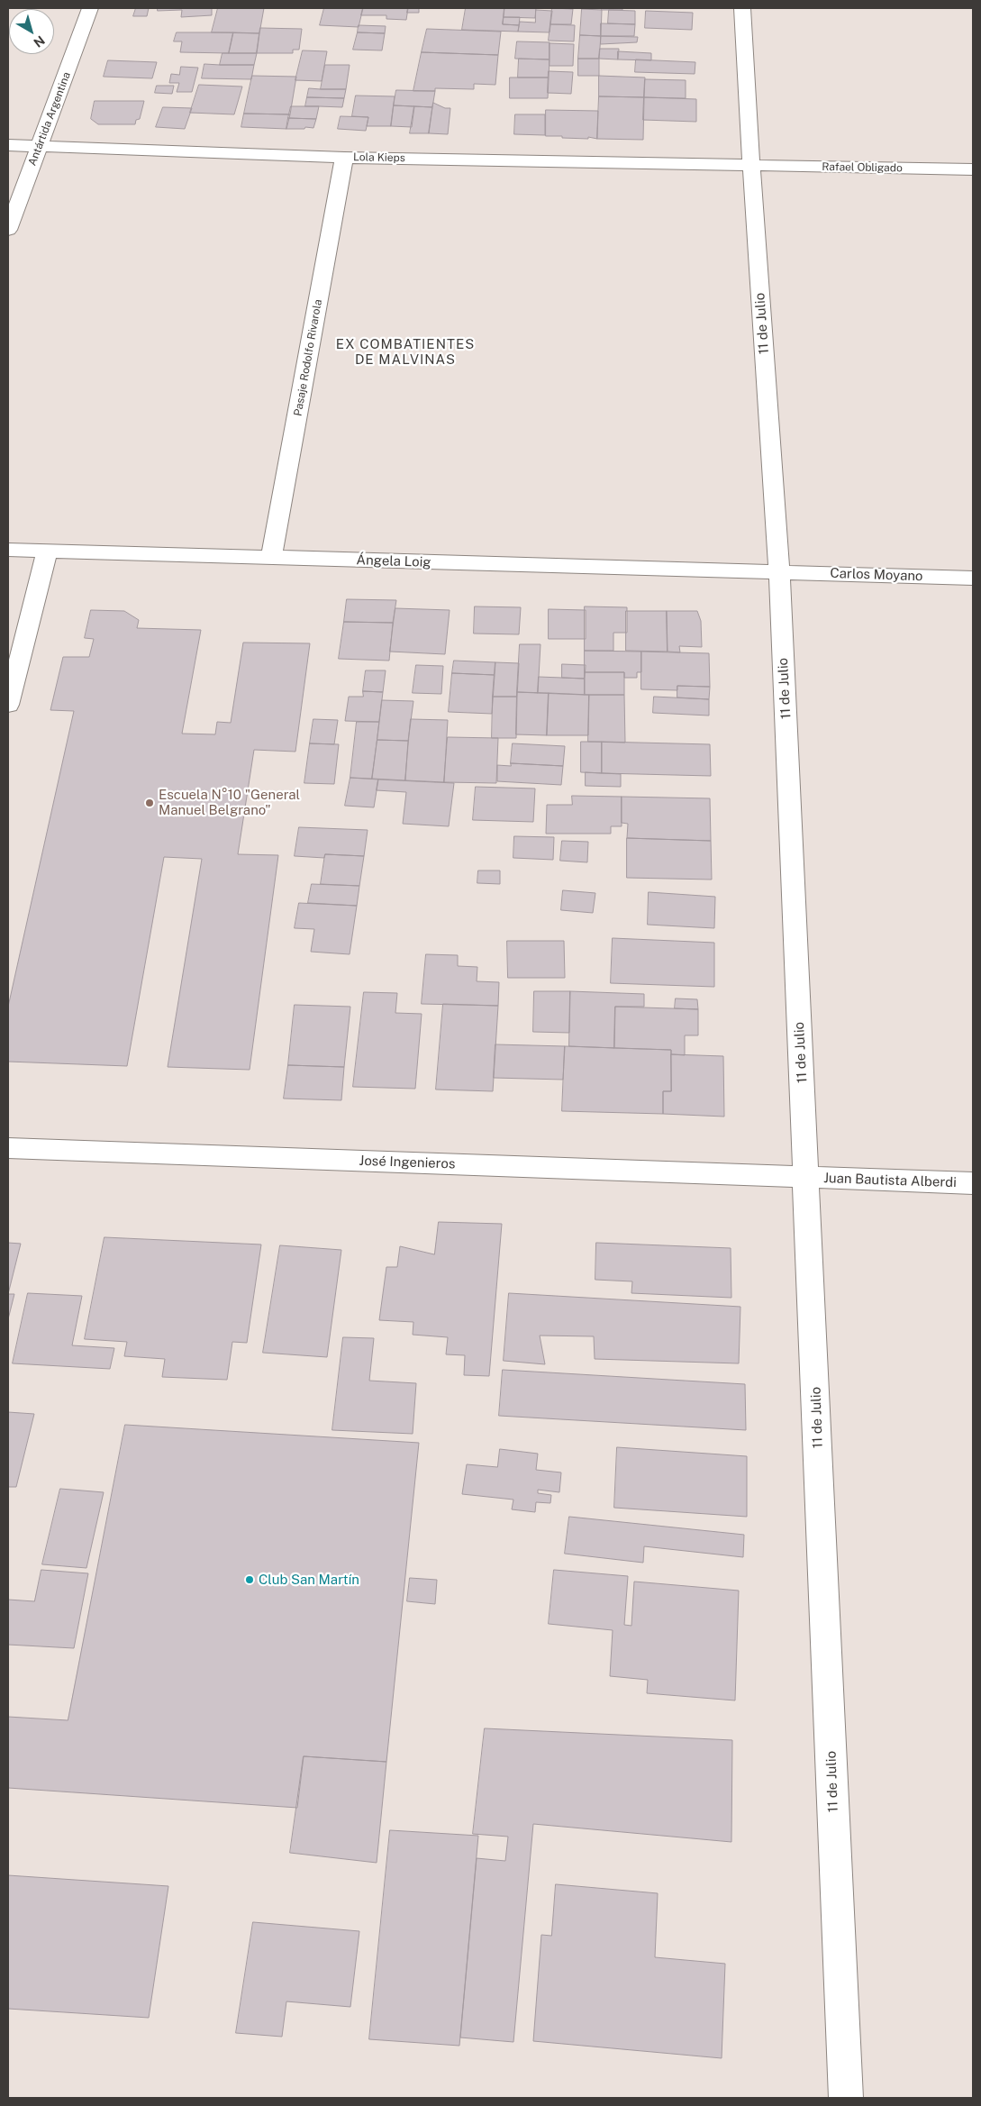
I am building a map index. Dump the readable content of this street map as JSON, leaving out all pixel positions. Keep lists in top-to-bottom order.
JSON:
{
  "streets": {
    "street": [
      "Antártida Argentina",
      "Lola Kieps",
      "Rafael Obligado",
      "11 de Julio",
      "Pasaje Rodolfo Rivarola",
      "Ángela Loig",
      "Carlos Moyano",
      "José Ingenieros",
      "Juan Bautista Alberdi"
    ]
  },
  "crossings": [
    ["Antártida Argentina", "Lola Kieps"],
    ["Lola Kieps", "Rafael Obligado"],
    ["Lola Kieps", "11 de Julio"],
    ["Lola Kieps", "Pasaje Rodolfo Rivarola"],
    ["Rafael Obligado", "11 de Julio"],
    ["11 de Julio", "Ángela Loig"],
    ["11 de Julio", "Carlos Moyano"],
    ["11 de Julio", "José Ingenieros"],
    ["11 de Julio", "Juan Bautista Alberdi"],
    ["Pasaje Rodolfo Rivarola", "Ángela Loig"],
    ["Ángela Loig", "Carlos Moyano"],
    ["José Ingenieros", "Juan Bautista Alberdi"]
  ],
  "districts": ["EX COMBATIENTES DE MALVINAS"],
  "places": ["Escuela N°10 \"General Manuel Belgrano\"", "Club San Martín"],
  "north": "bottom right"
}
